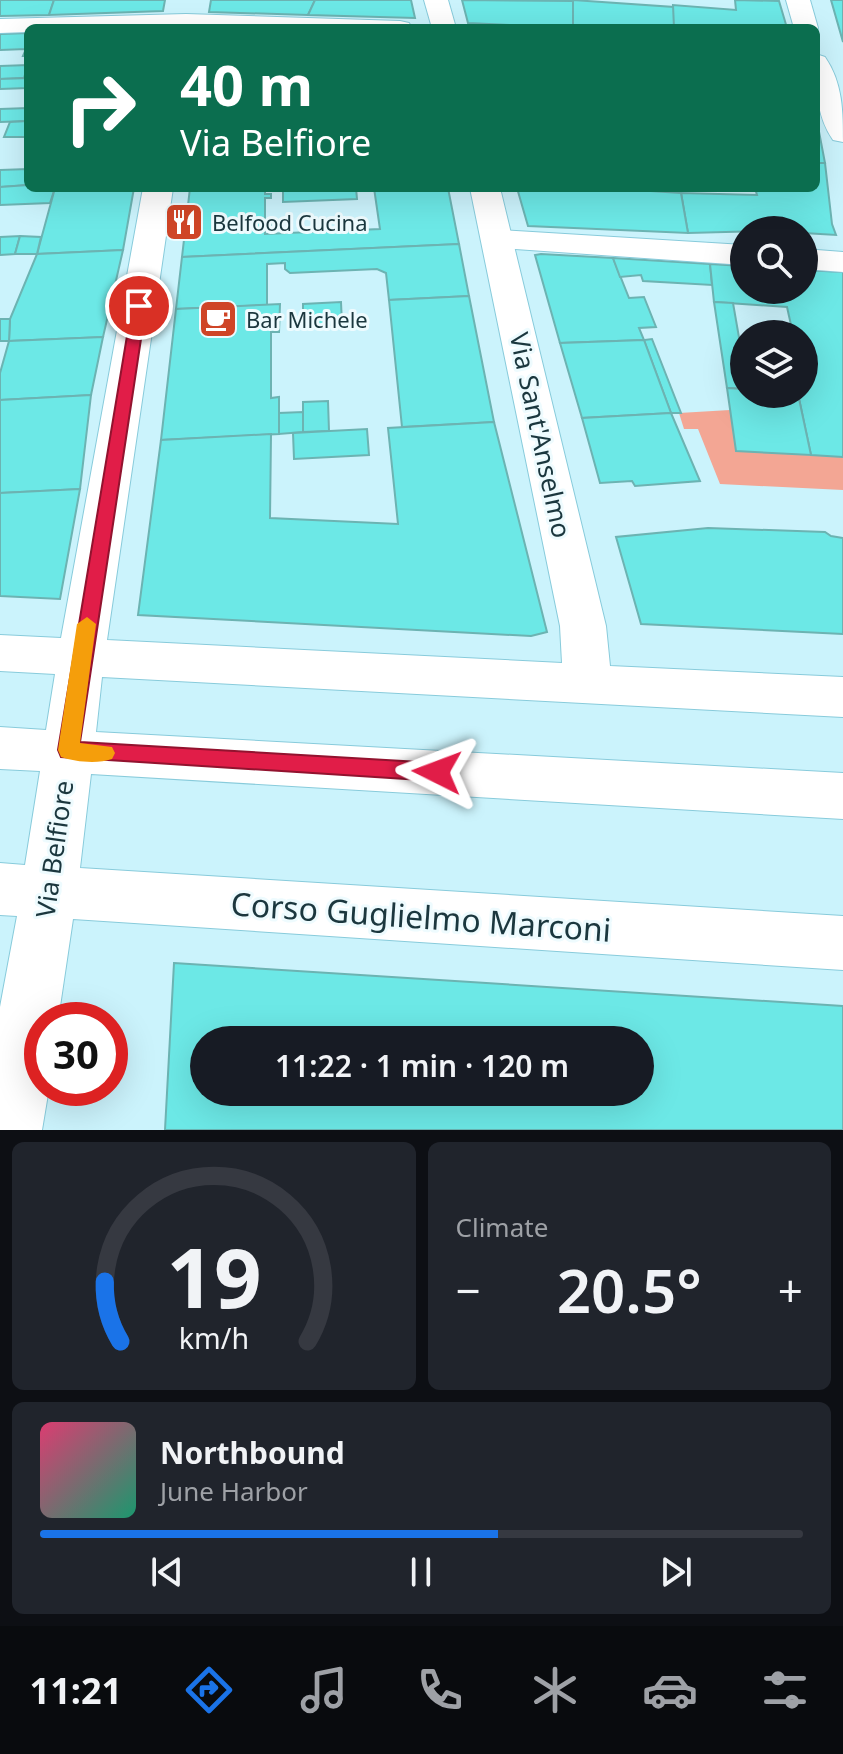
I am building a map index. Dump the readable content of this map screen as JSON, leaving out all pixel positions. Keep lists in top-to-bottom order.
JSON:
{
  "streets": {
    "street": ["Via Sant'Anselmo", "Via Belfiore", "Corso Guglielmo Marconi"]
  },
  "crossings": [
    ["Via Belfiore", "Corso Guglielmo Marconi"]
  ],
  "places": {
    "restaurant": ["Belfood Cucina"],
    "cafe": ["Bar Michele"]
  },
  "page": {
    "turn": ["40 m", "Via Belfiore"],
    "limit": "30",
    "trip": "11:22 · 1 min · 120 m",
    "tile": "Climate",
    "heat": ["−", "20.5°", "+"],
    "song": ["Northbound", "June Harbor"],
    "tabs": "11:21",
    "gauge": ["19", "km/h"]
  }
}
